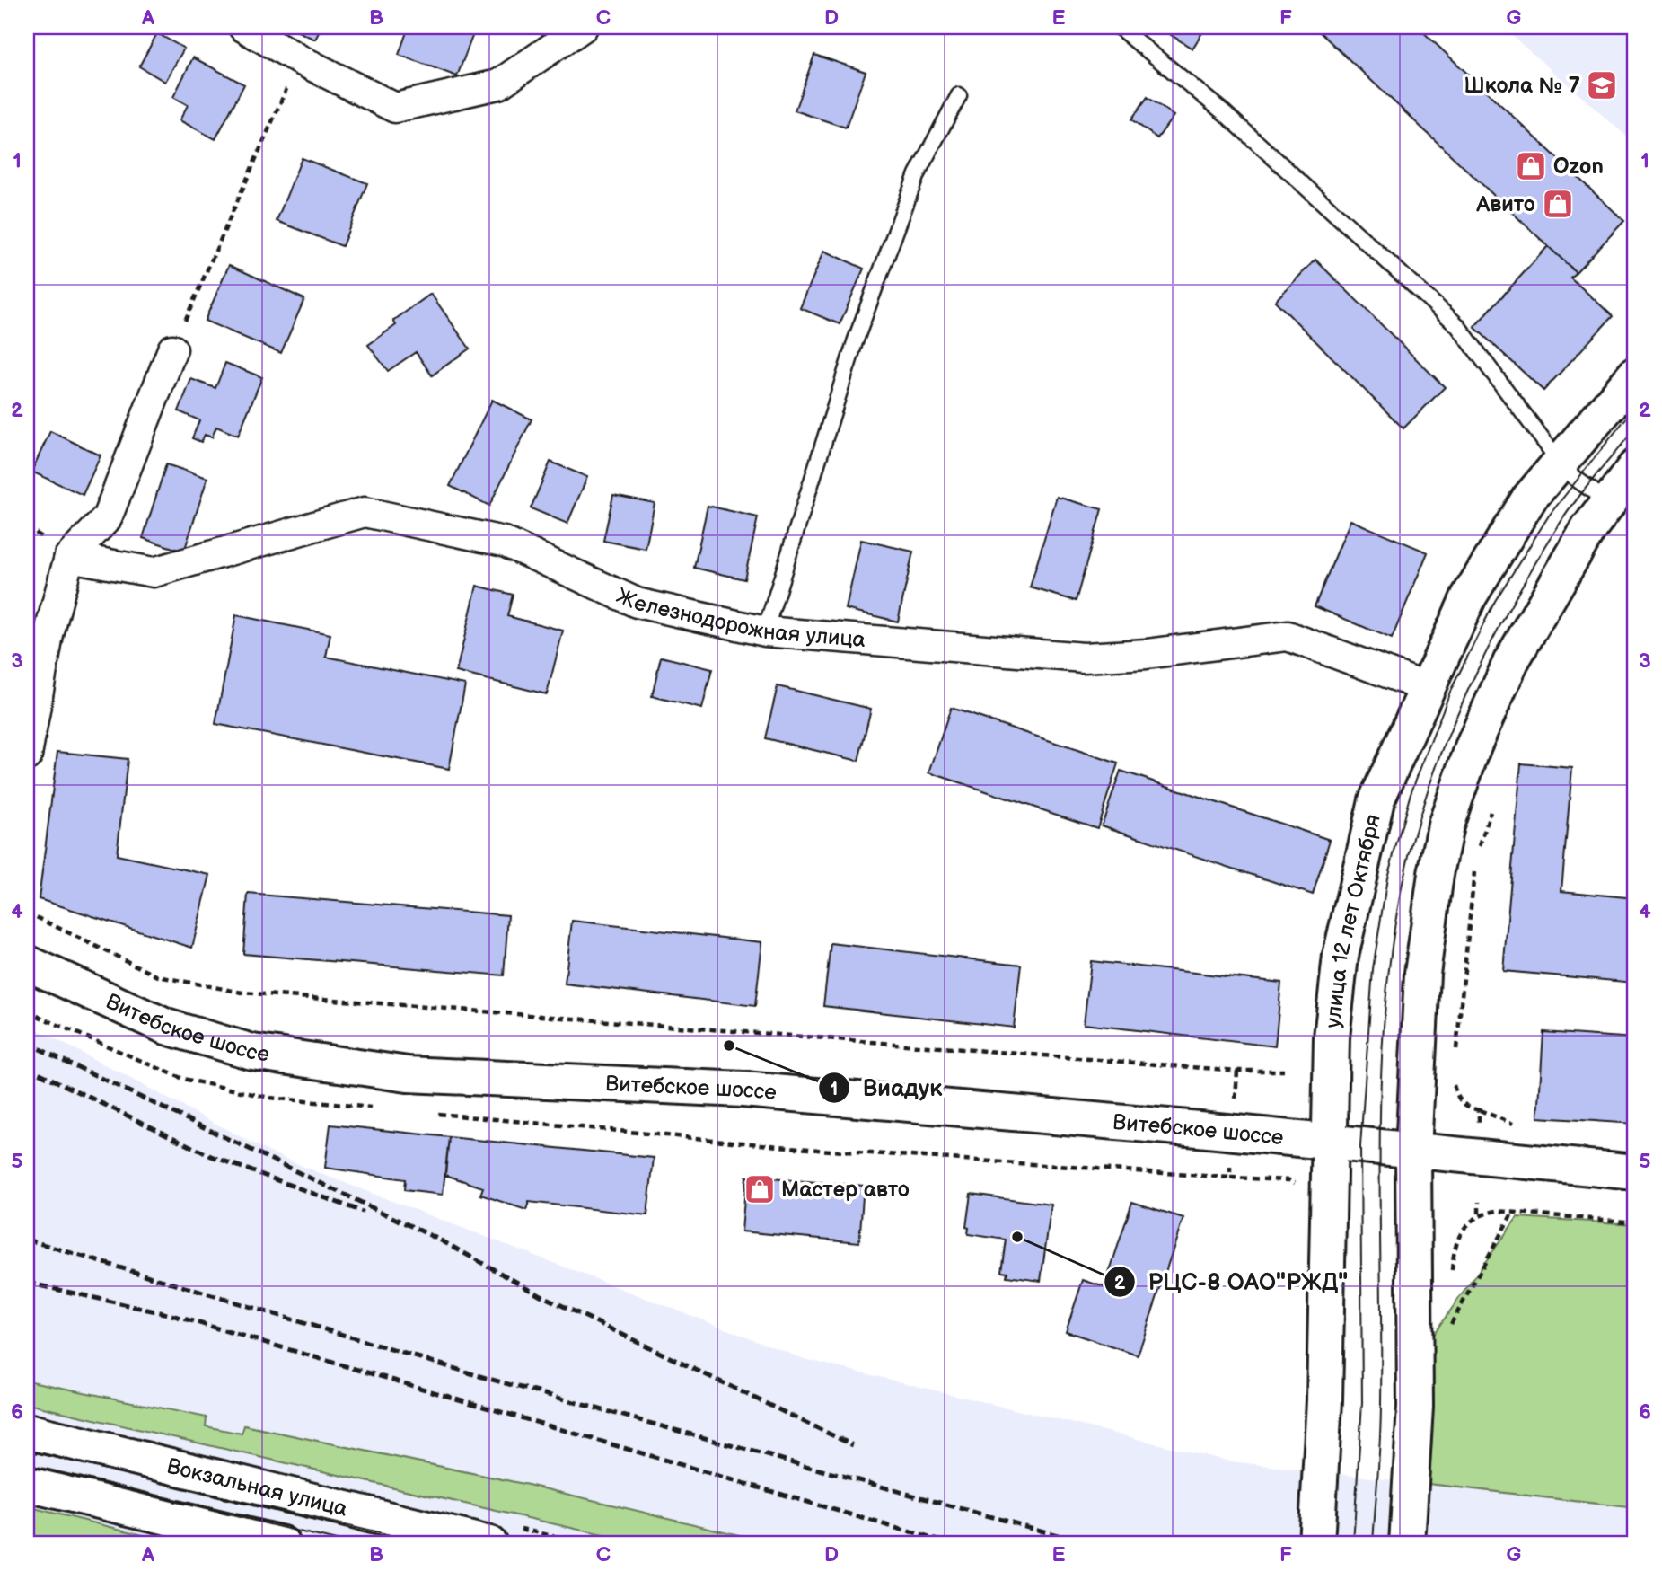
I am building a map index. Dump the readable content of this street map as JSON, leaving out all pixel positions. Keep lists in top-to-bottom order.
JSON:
{
  "streets": {
    "main road": ["улица 12 лет Октября", "Витебское шоссе", "Вокзальная улица"],
    "street": ["Железнодорожная улица"]
  },
  "crossings": [
    ["Железнодорожная улица", "улица 12 лет Октября"],
    ["улица 12 лет Октября", "Витебское шоссе"]
  ],
  "places": {
    "school or university": ["Школа № 7"],
    "shop": ["Ozon", "Авито", "Мастер авто"],
    "other": ["Виадук", "РЦС-8 ОАО\"РЖД\""]
  },
  "grid": {
    "columns": [
      "A",
      "B",
      "C",
      "D",
      "E",
      "F",
      "G"
    ],
    "rows": [
      "1",
      "2",
      "3",
      "4",
      "5",
      "6"
    ]
  }
}
